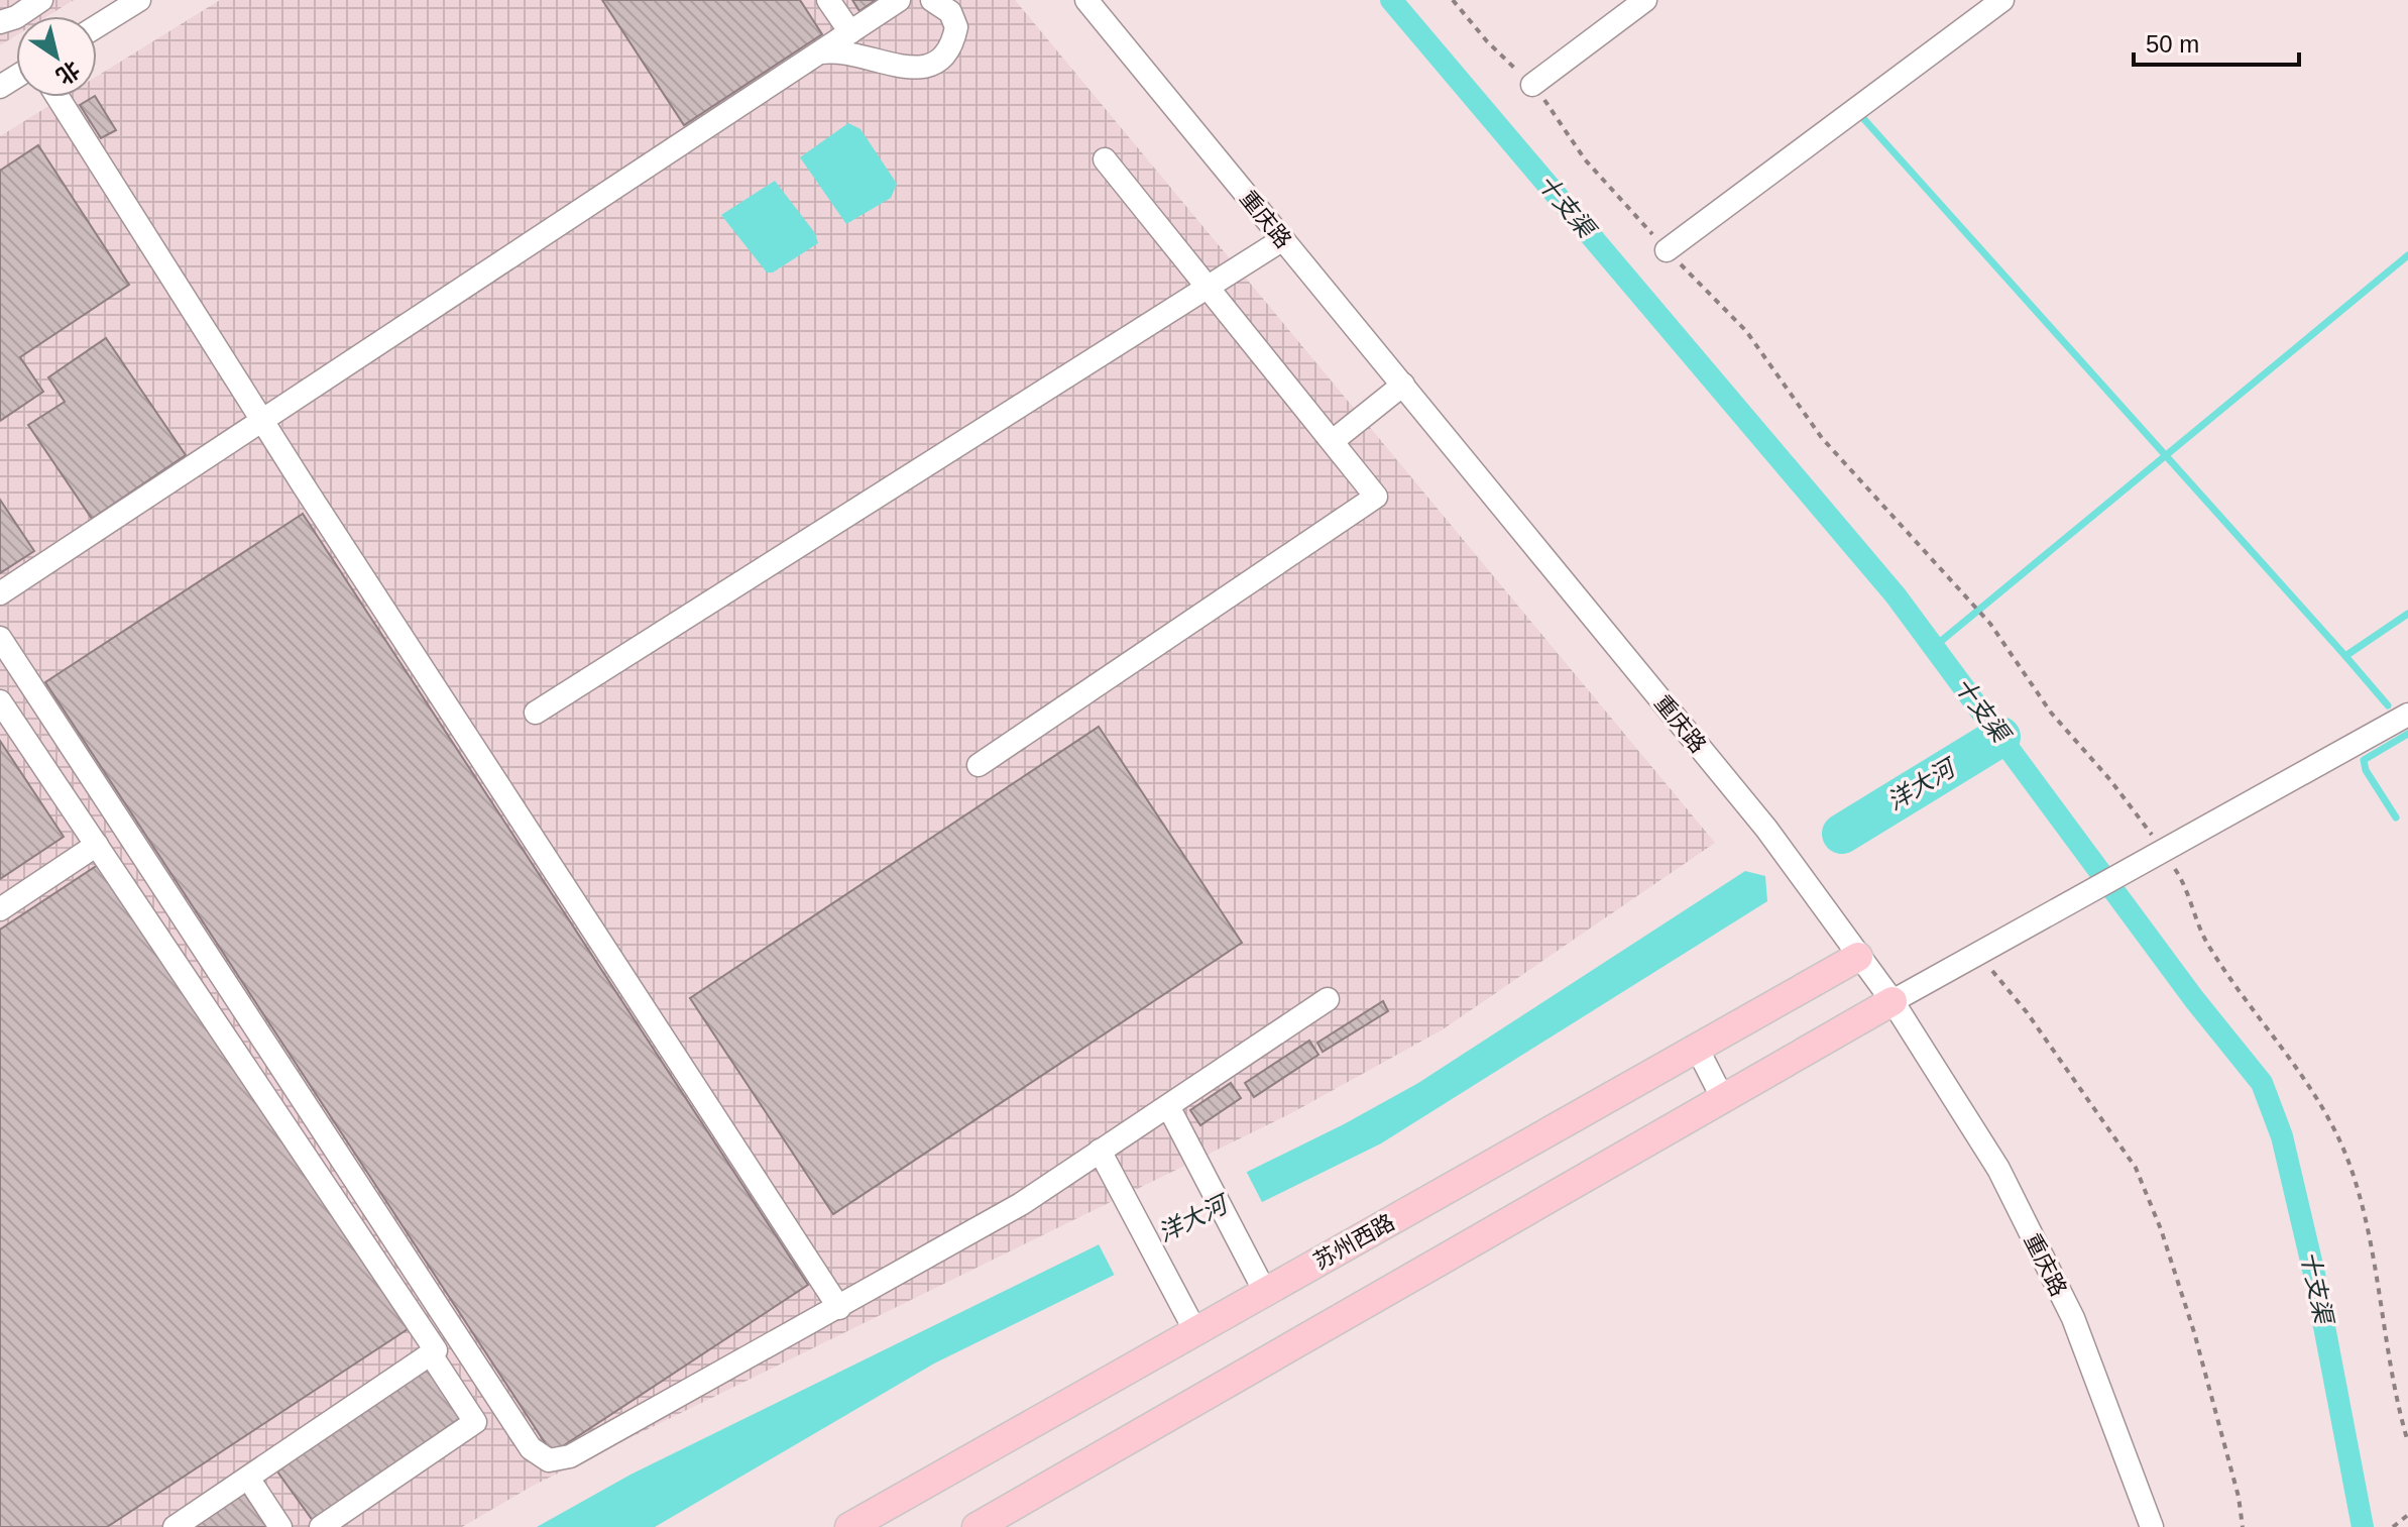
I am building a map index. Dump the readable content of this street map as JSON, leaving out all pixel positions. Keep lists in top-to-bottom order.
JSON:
{
  "streets": {
    "main road": ["苏州西路"],
    "street": ["重庆路"]
  },
  "crossings": [
    ["重庆路", "苏州西路"]
  ],
  "water": ["十支渠", "洋大河"],
  "scale_bar": "50 m",
  "north": "bottom right"
}
